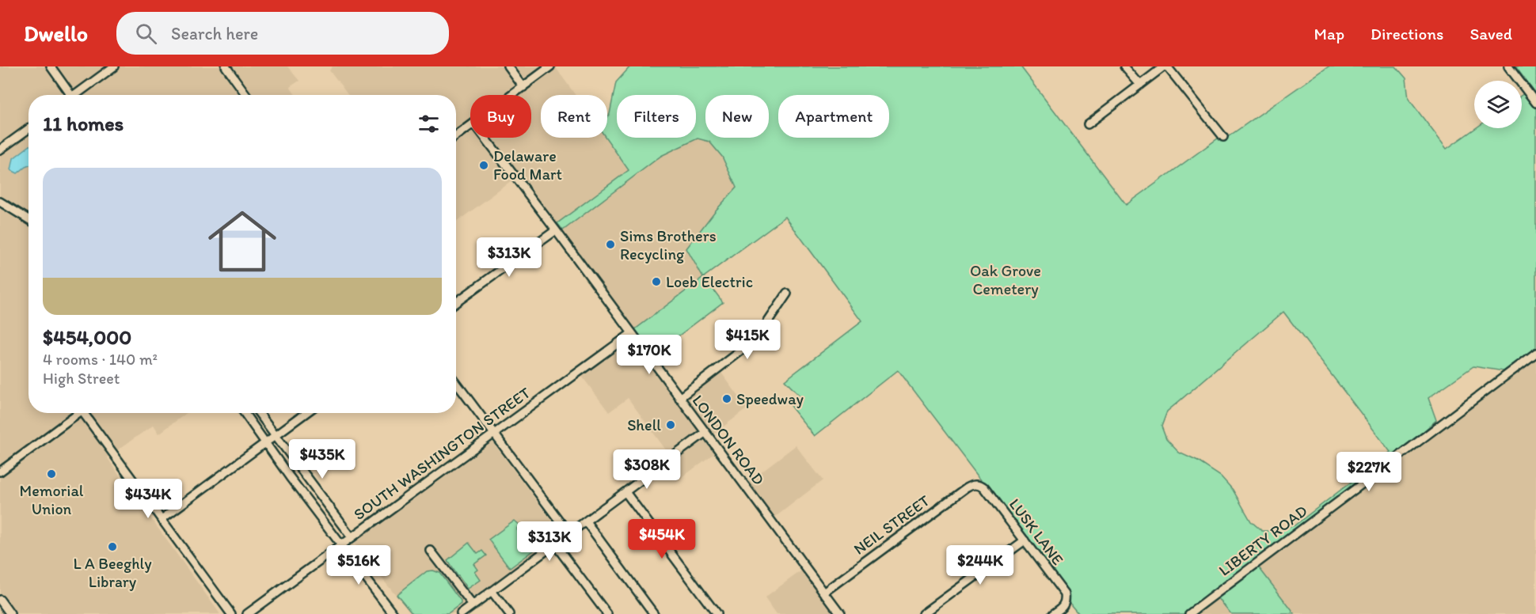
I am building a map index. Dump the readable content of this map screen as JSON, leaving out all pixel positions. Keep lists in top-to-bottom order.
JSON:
{
  "streets": {
    "street": [
      "LONDON ROAD",
      "SOUTH WASHINGTON STREET",
      "NEIL STREET",
      "LUSK LANE",
      "LIBERTY ROAD"
    ]
  },
  "crossings": [
    ["LONDON ROAD", "SOUTH WASHINGTON STREET"],
    ["LONDON ROAD", "NEIL STREET"],
    ["NEIL STREET", "LUSK LANE"]
  ],
  "parks": ["Oak Grove Cemetery"],
  "places": [
    "Delaware Food Mart",
    "Sims Brothers Recycling",
    "Loeb Electric",
    "Speedway",
    "Shell",
    "Memorial Union",
    "L A Beeghly Library"
  ],
  "page": {
    "header": "Dwello",
    "search": "Search here",
    "nav": ["Map", "Directions", "Saved"],
    "chip": [
      "Buy",
      "Rent",
      "Filters",
      "New",
      "Apartment"
    ],
    "heading": "11 homes",
    "list": [
      {
        "name": "$454,000",
        "note": "4 rooms · 140 m² · High Street"
      }
    ],
    "price": [
      "$313K",
      "$415K",
      "$170K",
      "$435K",
      "$308K",
      "$227K",
      "$434K",
      "$454K",
      "$313K",
      "$516K",
      "$244K"
    ]
  }
}
